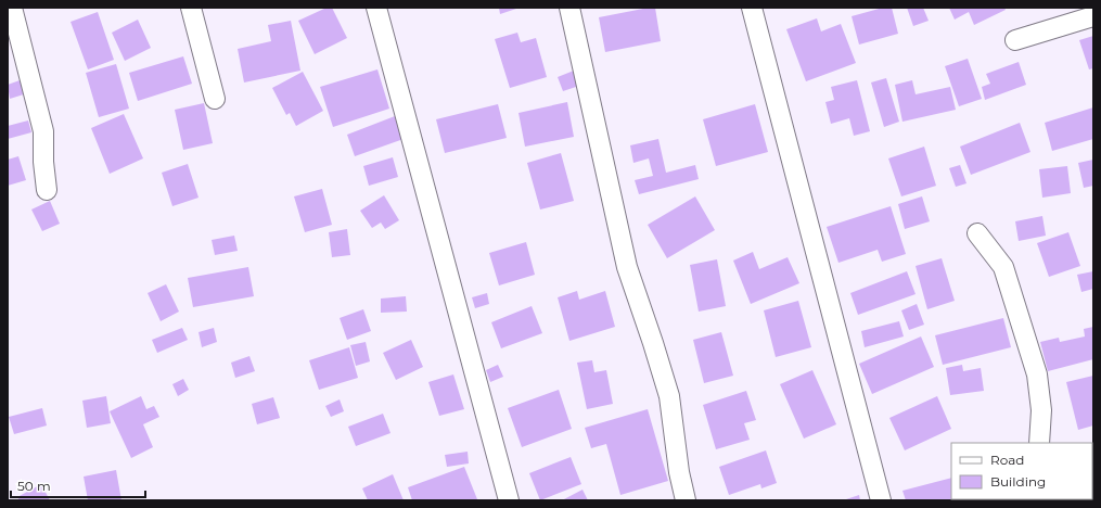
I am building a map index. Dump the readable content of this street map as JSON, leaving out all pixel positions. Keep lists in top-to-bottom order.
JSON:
{
  "legend": ["Road", "Building"],
  "scale_bar": "50 m"
}
